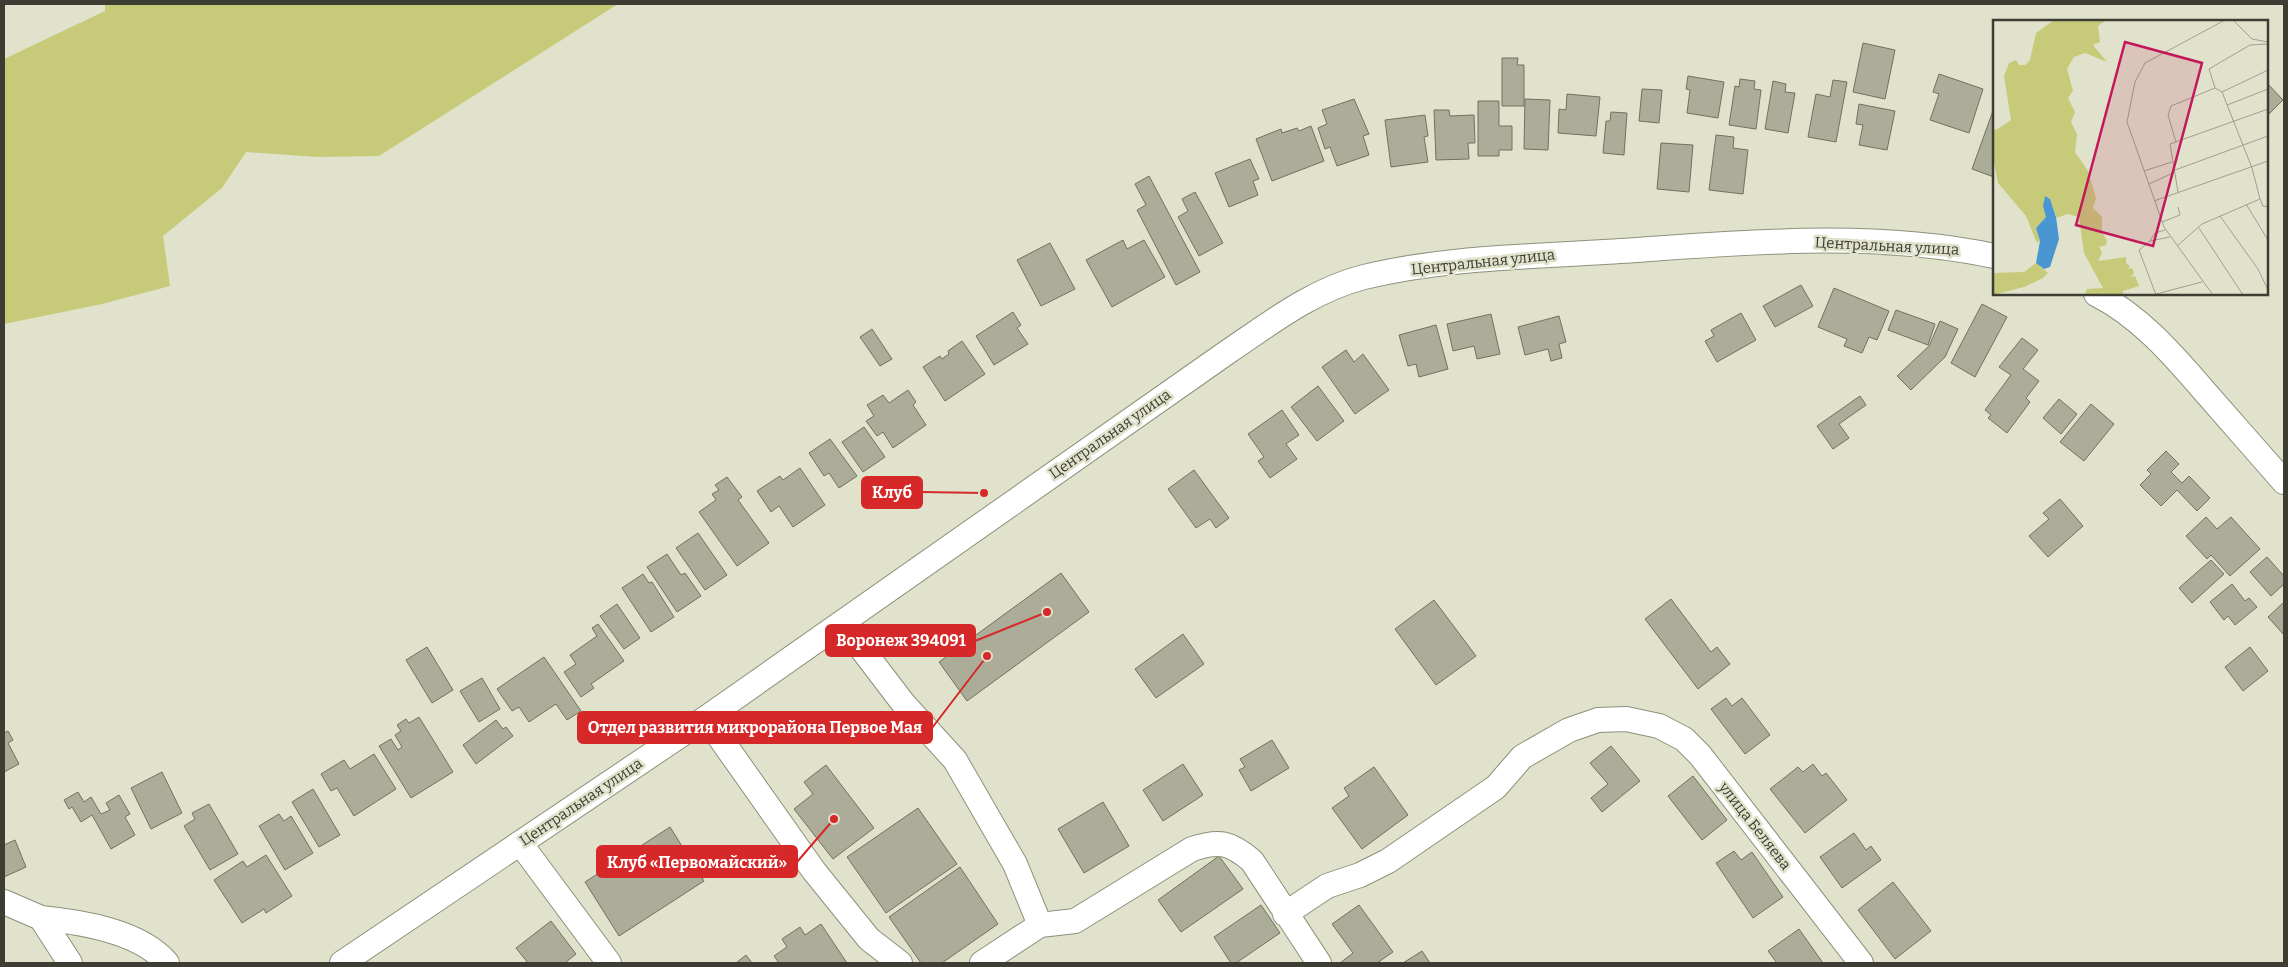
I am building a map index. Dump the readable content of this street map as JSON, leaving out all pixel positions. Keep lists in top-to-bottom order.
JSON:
{
  "streets": {
    "street": ["Центральная улица", "улица Беляева"]
  },
  "places": [
    "Клуб",
    "Воронеж 394091",
    "Отдел развития микрорайона Первое Мая",
    "Клуб «Первомайский»"
  ]
}
